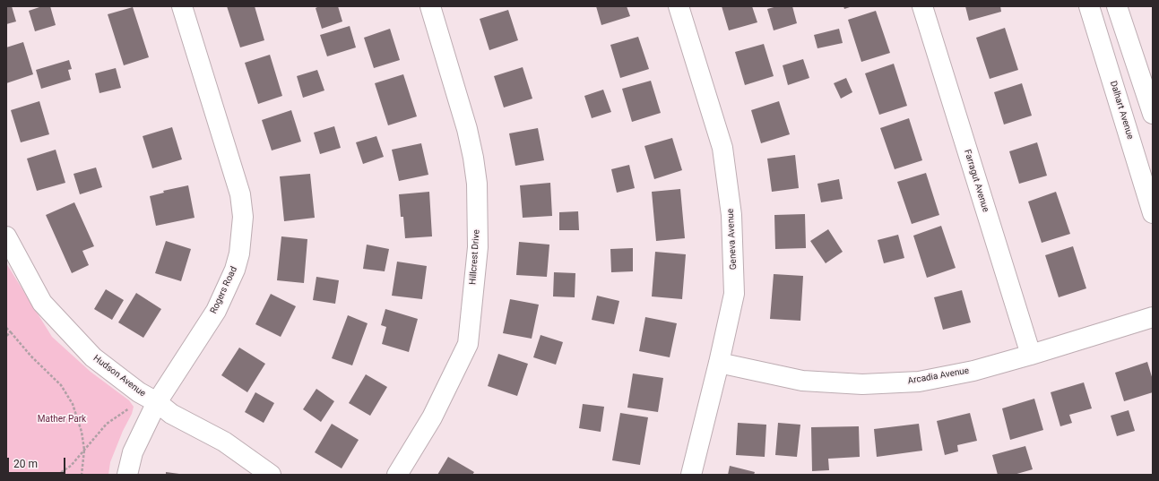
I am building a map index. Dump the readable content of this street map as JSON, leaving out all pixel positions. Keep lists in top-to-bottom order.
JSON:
{
  "streets": {
    "street": [
      "Dalhart Avenue",
      "Farragut Avenue",
      "Geneva Avenue",
      "Hillcrest Drive",
      "Rogers Road",
      "Hudson Avenue",
      "Arcadia Avenue"
    ]
  },
  "crossings": [
    ["Farragut Avenue", "Arcadia Avenue"],
    ["Geneva Avenue", "Arcadia Avenue"],
    ["Rogers Road", "Hudson Avenue"]
  ],
  "parks": ["Mather Park"],
  "scale_bar": "20 m"
}
